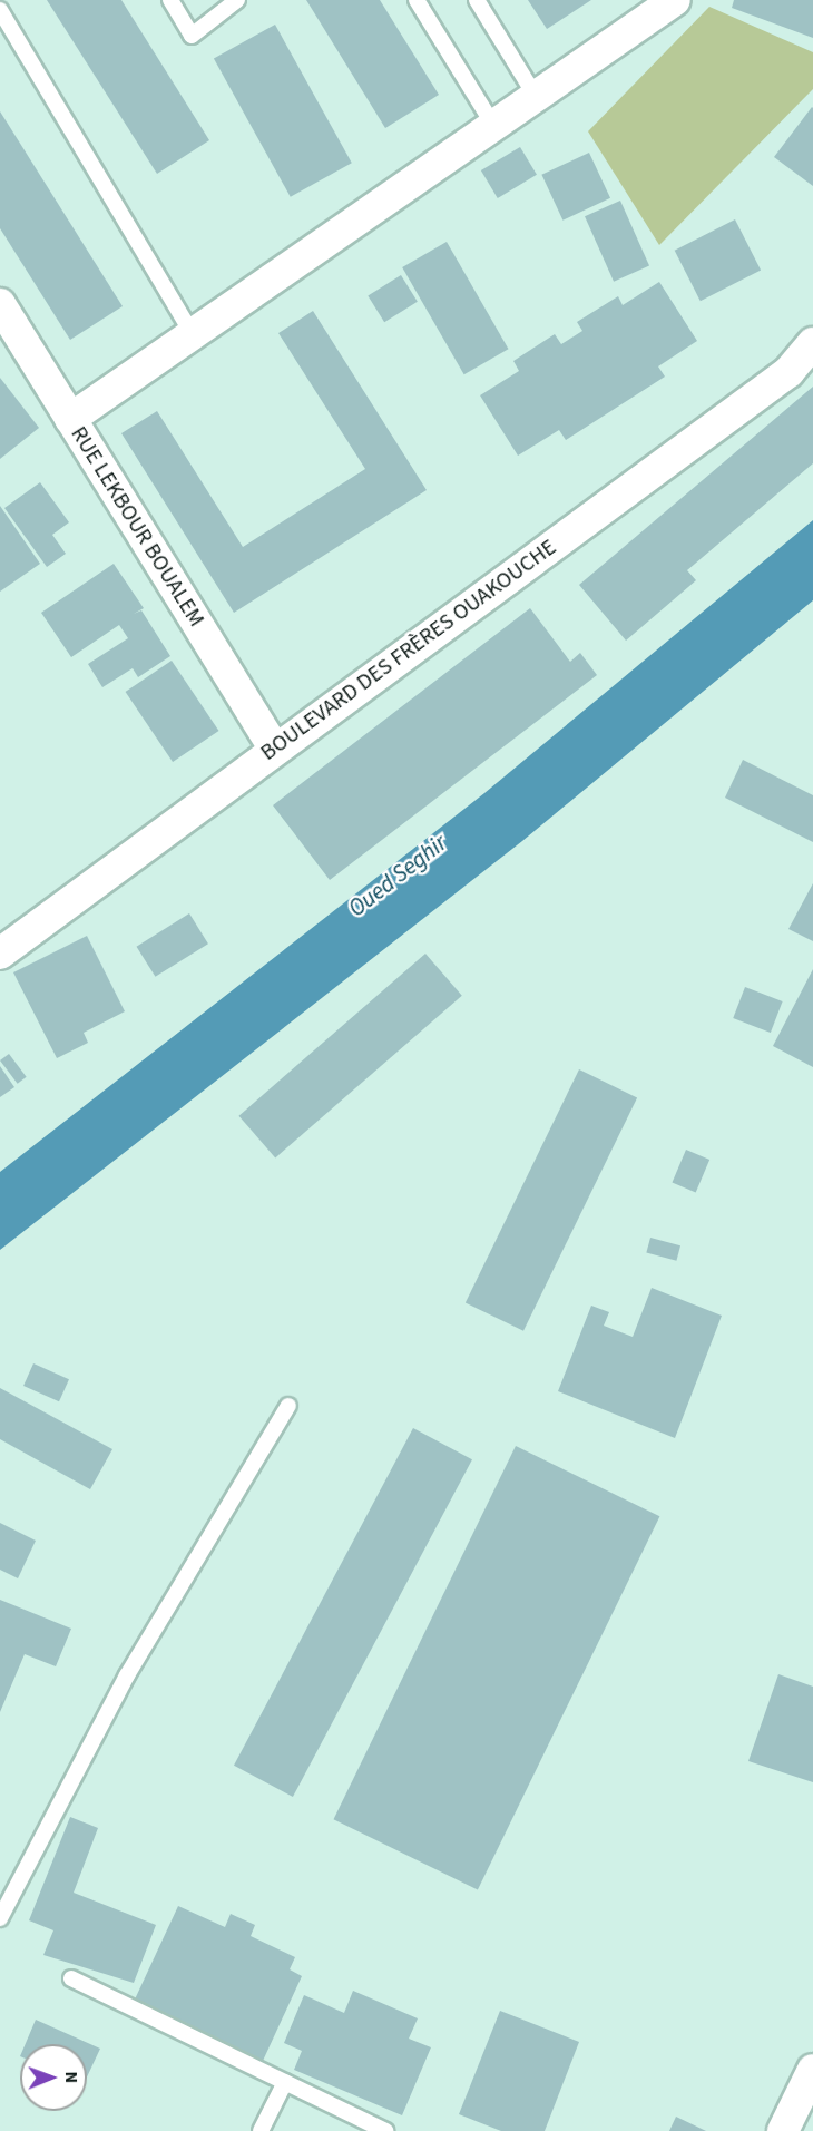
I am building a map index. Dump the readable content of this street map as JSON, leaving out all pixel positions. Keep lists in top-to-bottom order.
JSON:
{
  "streets": {
    "street": ["RUE LEKBOUR BOUALEM", "BOULEVARD DES FRÈRES OUAKOUCHE"]
  },
  "crossings": [
    ["RUE LEKBOUR BOUALEM", "BOULEVARD DES FRÈRES OUAKOUCHE"]
  ],
  "water": ["Oued Seghir"],
  "north": "right"
}
